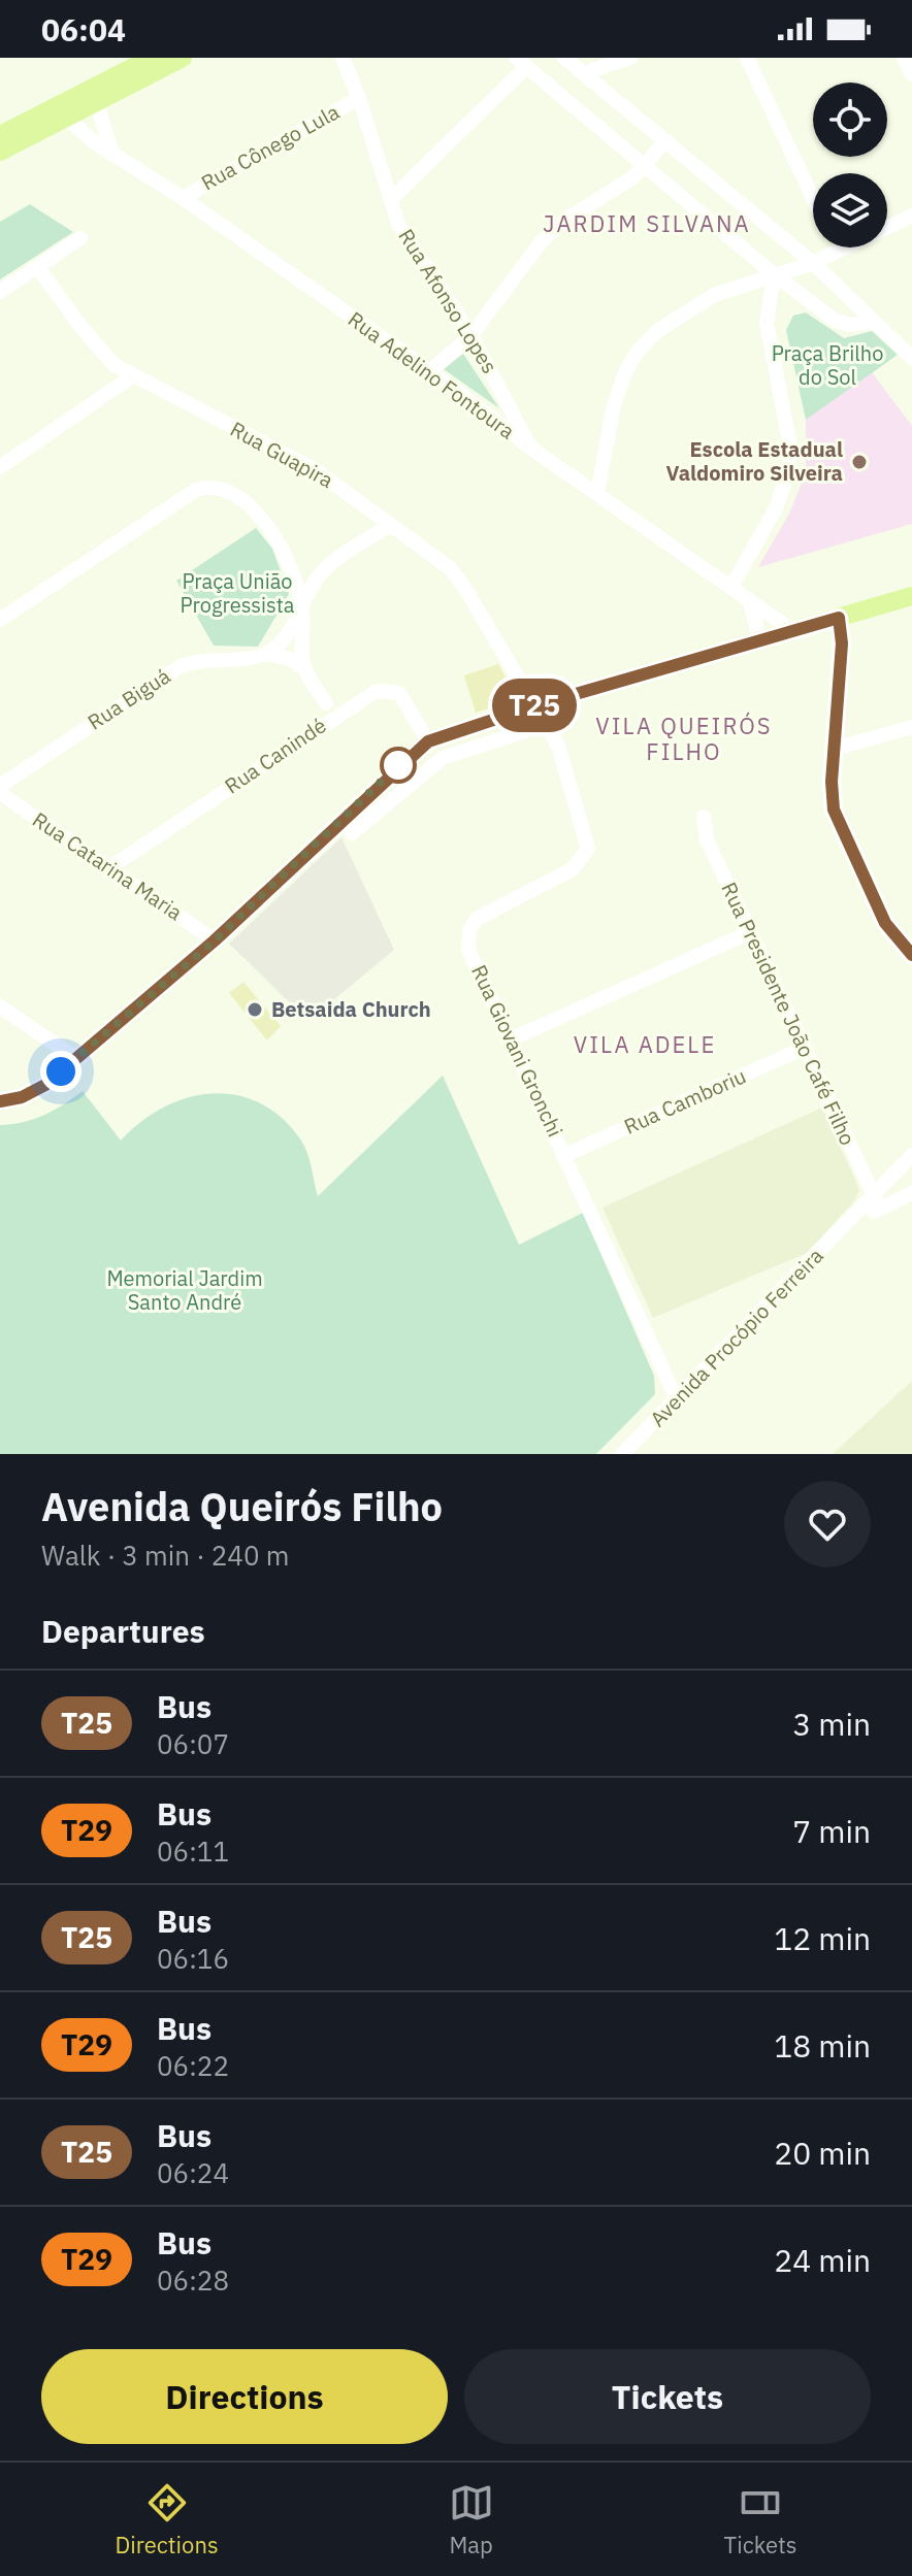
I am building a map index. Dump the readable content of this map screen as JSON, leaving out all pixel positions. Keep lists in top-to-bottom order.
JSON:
{
  "streets": {
    "street": [
      "Rua Cônego Lula",
      "Rua Afonso Lopes",
      "Rua Adelino Fontoura",
      "Rua Guapira",
      "Rua Biguá",
      "Rua Canindé",
      "Rua Catarina Maria",
      "Rua Presidente João Café Filho",
      "Rua Giovani Gronchi",
      "Rua Camboriu",
      "Avenida Procópio Ferreira"
    ]
  },
  "crossings": [
    ["Rua Cônego Lula", "Rua Afonso Lopes"],
    ["Rua Cônego Lula", "Rua Adelino Fontoura"],
    ["Rua Afonso Lopes", "Rua Adelino Fontoura"],
    ["Rua Guapira", "Rua Giovani Gronchi"],
    ["Rua Canindé", "Rua Catarina Maria"],
    ["Rua Presidente João Café Filho", "Rua Camboriu"],
    ["Rua Presidente João Café Filho", "Avenida Procópio Ferreira"],
    ["Rua Giovani Gronchi", "Rua Camboriu"],
    ["Rua Giovani Gronchi", "Avenida Procópio Ferreira"]
  ],
  "districts": ["JARDIM SILVANA", "VILA QUEIRÓS FILHO", "VILA ADELE"],
  "parks": ["Praça Brilho do Sol", "Praça União Progressista", "Memorial Jardim Santo André"],
  "places": ["Escola Estadual Valdomiro Silveira", "Betsaida Church"],
  "lines": ["bus line T25"],
  "page": {
    "status": "06:04",
    "on_map": "T25",
    "heading": [
      ["Avenida Queirós Filho", "Walk · 3 min · 240 m"],
      "Departures"
    ],
    "list": [
      {
        "mark": "T25",
        "name": "Bus",
        "note": "06:07",
        "value": "3 min"
      },
      {
        "mark": "T29",
        "name": "Bus",
        "note": "06:11",
        "value": "7 min"
      },
      {
        "mark": "T25",
        "name": "Bus",
        "note": "06:16",
        "value": "12 min"
      },
      {
        "mark": "T29",
        "name": "Bus",
        "note": "06:22",
        "value": "18 min"
      },
      {
        "mark": "T25",
        "name": "Bus",
        "note": "06:24",
        "value": "20 min"
      },
      {
        "mark": "T29",
        "name": "Bus",
        "note": "06:28",
        "value": "24 min"
      }
    ],
    "buttons": ["Directions", "Tickets"],
    "tabs": ["Directions", "Map", "Tickets"]
  }
}
